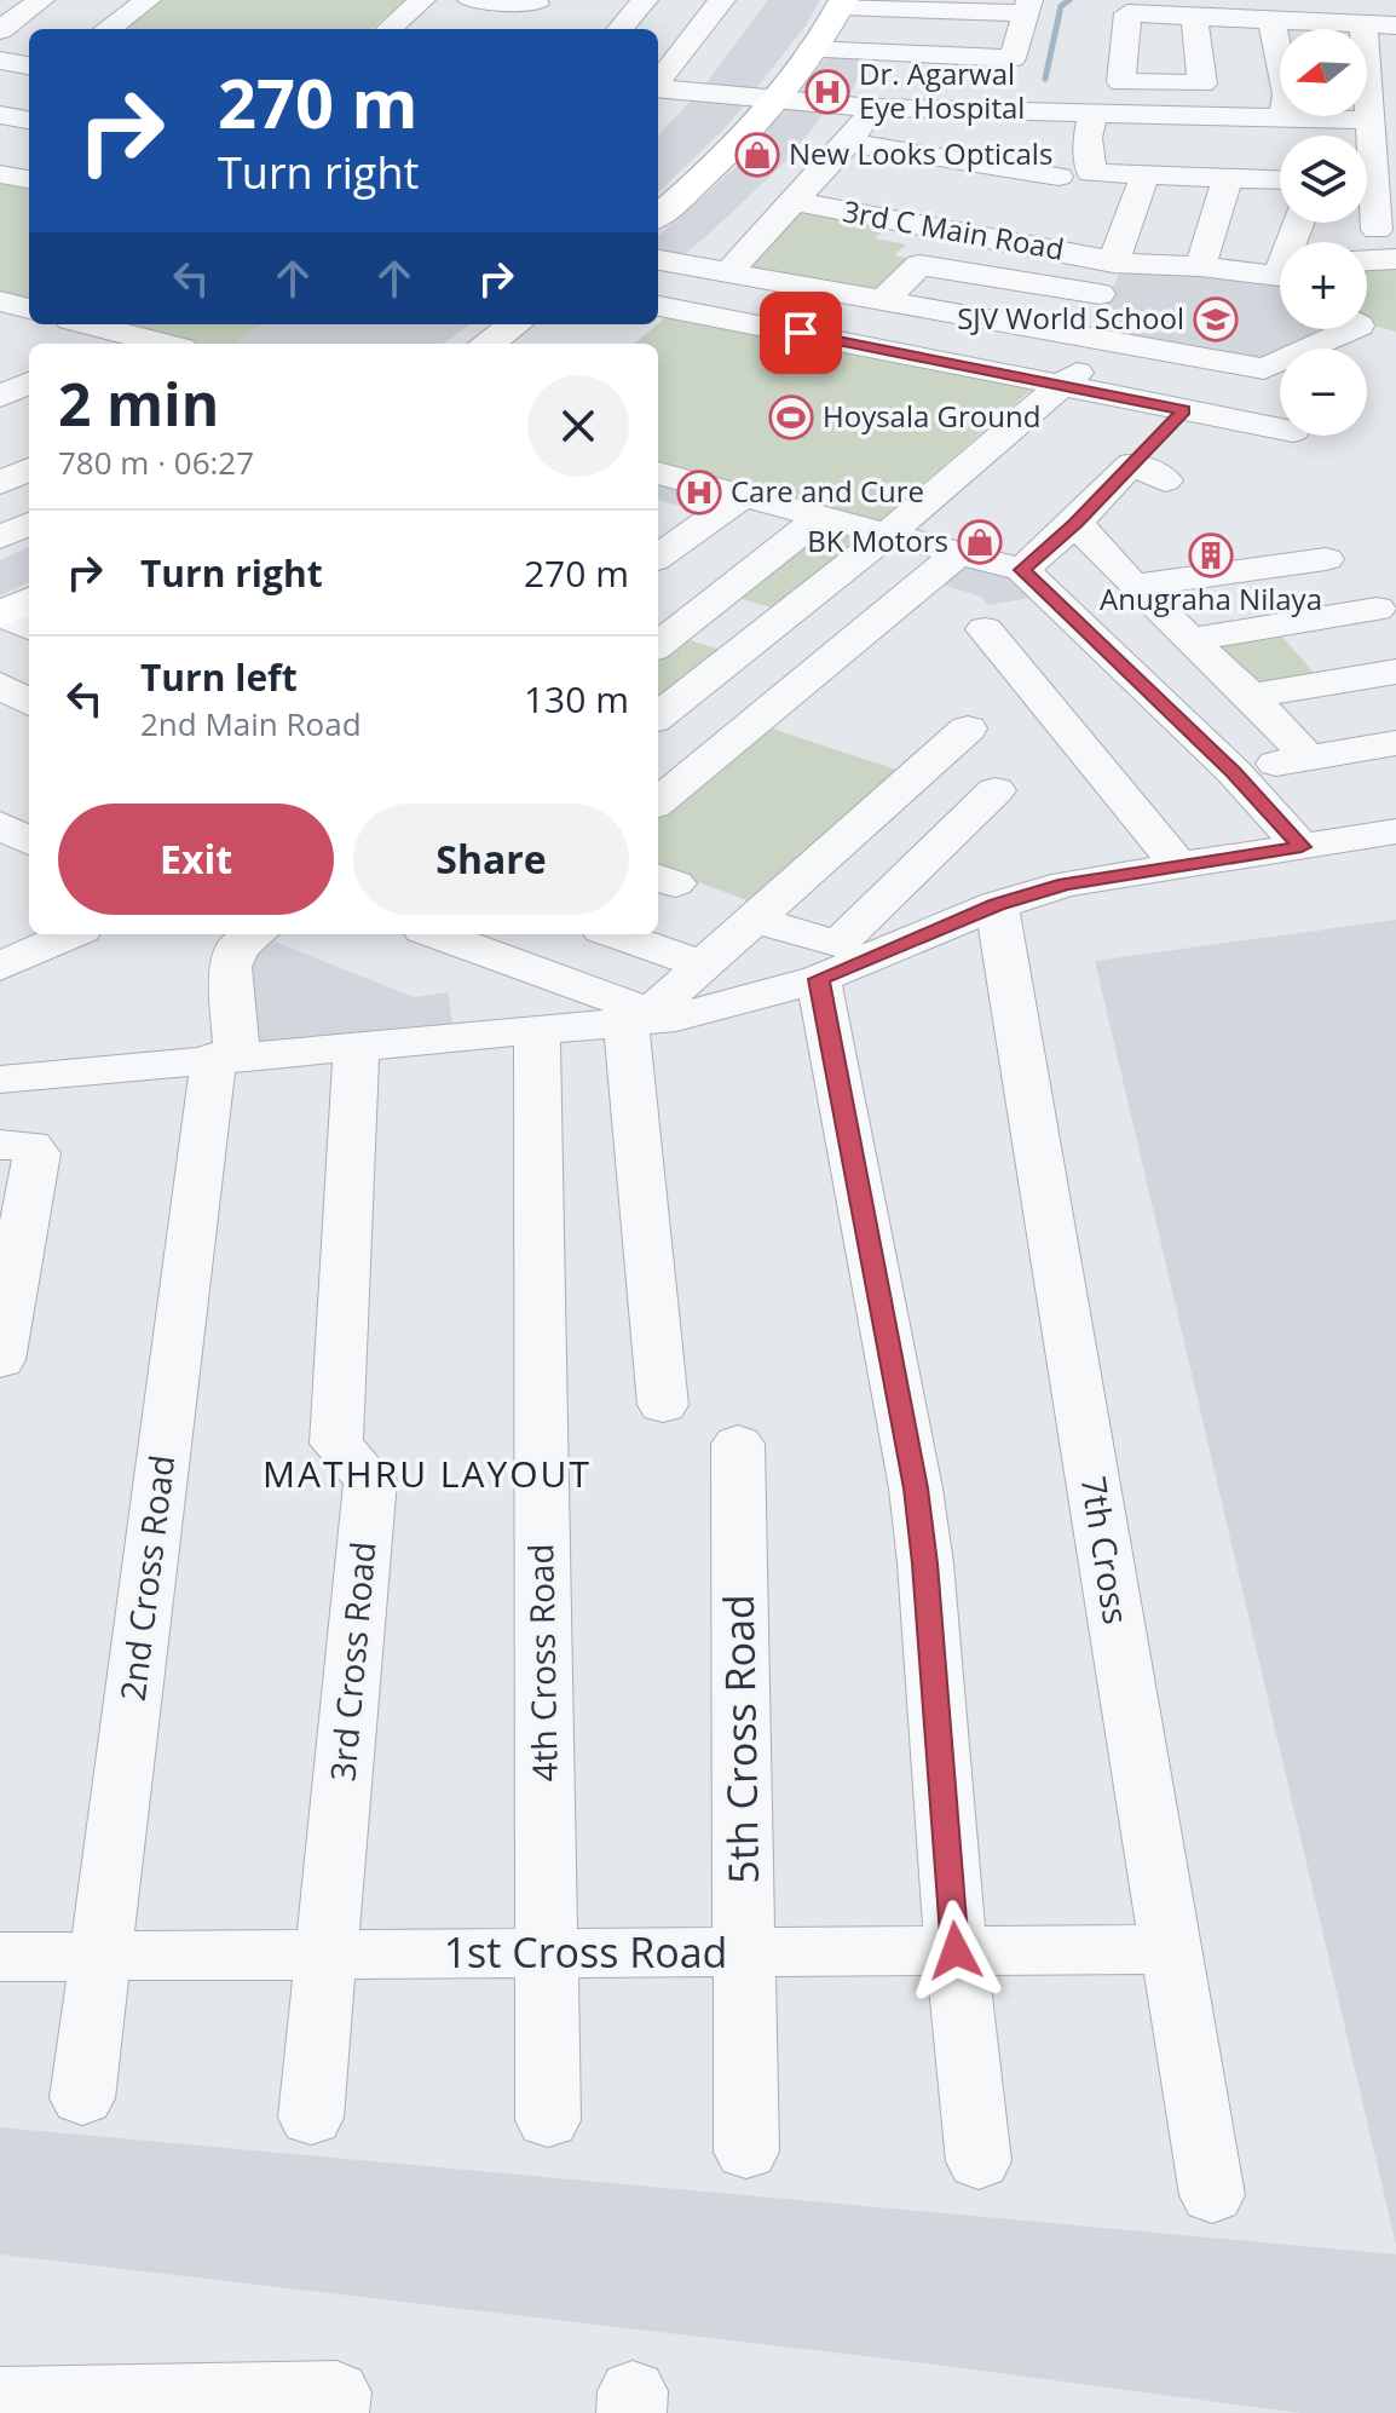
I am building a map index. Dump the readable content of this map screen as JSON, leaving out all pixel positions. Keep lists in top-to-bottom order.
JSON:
{
  "streets": {
    "street": [
      "3rd C Main Road",
      "7th Cross",
      "2nd Cross Road",
      "3rd Cross Road",
      "4th Cross Road",
      "5th Cross Road",
      "1st Cross Road"
    ]
  },
  "crossings": [
    ["7th Cross", "1st Cross Road"],
    ["2nd Cross Road", "1st Cross Road"],
    ["3rd Cross Road", "1st Cross Road"],
    ["4th Cross Road", "1st Cross Road"],
    ["5th Cross Road", "1st Cross Road"]
  ],
  "districts": ["MATHRU LAYOUT"],
  "places": {
    "hospital": ["Dr. Agarwal Eye Hospital", "Care and Cure"],
    "shop": ["New Looks Opticals", "BK Motors"],
    "school or university": ["SJV World School"],
    "sports": ["Hoysala Ground"],
    "building": ["Anugraha Nilaya"]
  },
  "north": "left",
  "page": {
    "map_buttons": ["+", "−"],
    "turn": ["270 m", "Turn right"],
    "heading": ["2 min", "780 m · 06:27"],
    "list": [
      {
        "name": "Turn right",
        "value": "270 m"
      },
      {
        "name": "Turn left",
        "note": "2nd Main Road",
        "value": "130 m"
      }
    ],
    "buttons": ["Exit", "Share"]
  }
}
